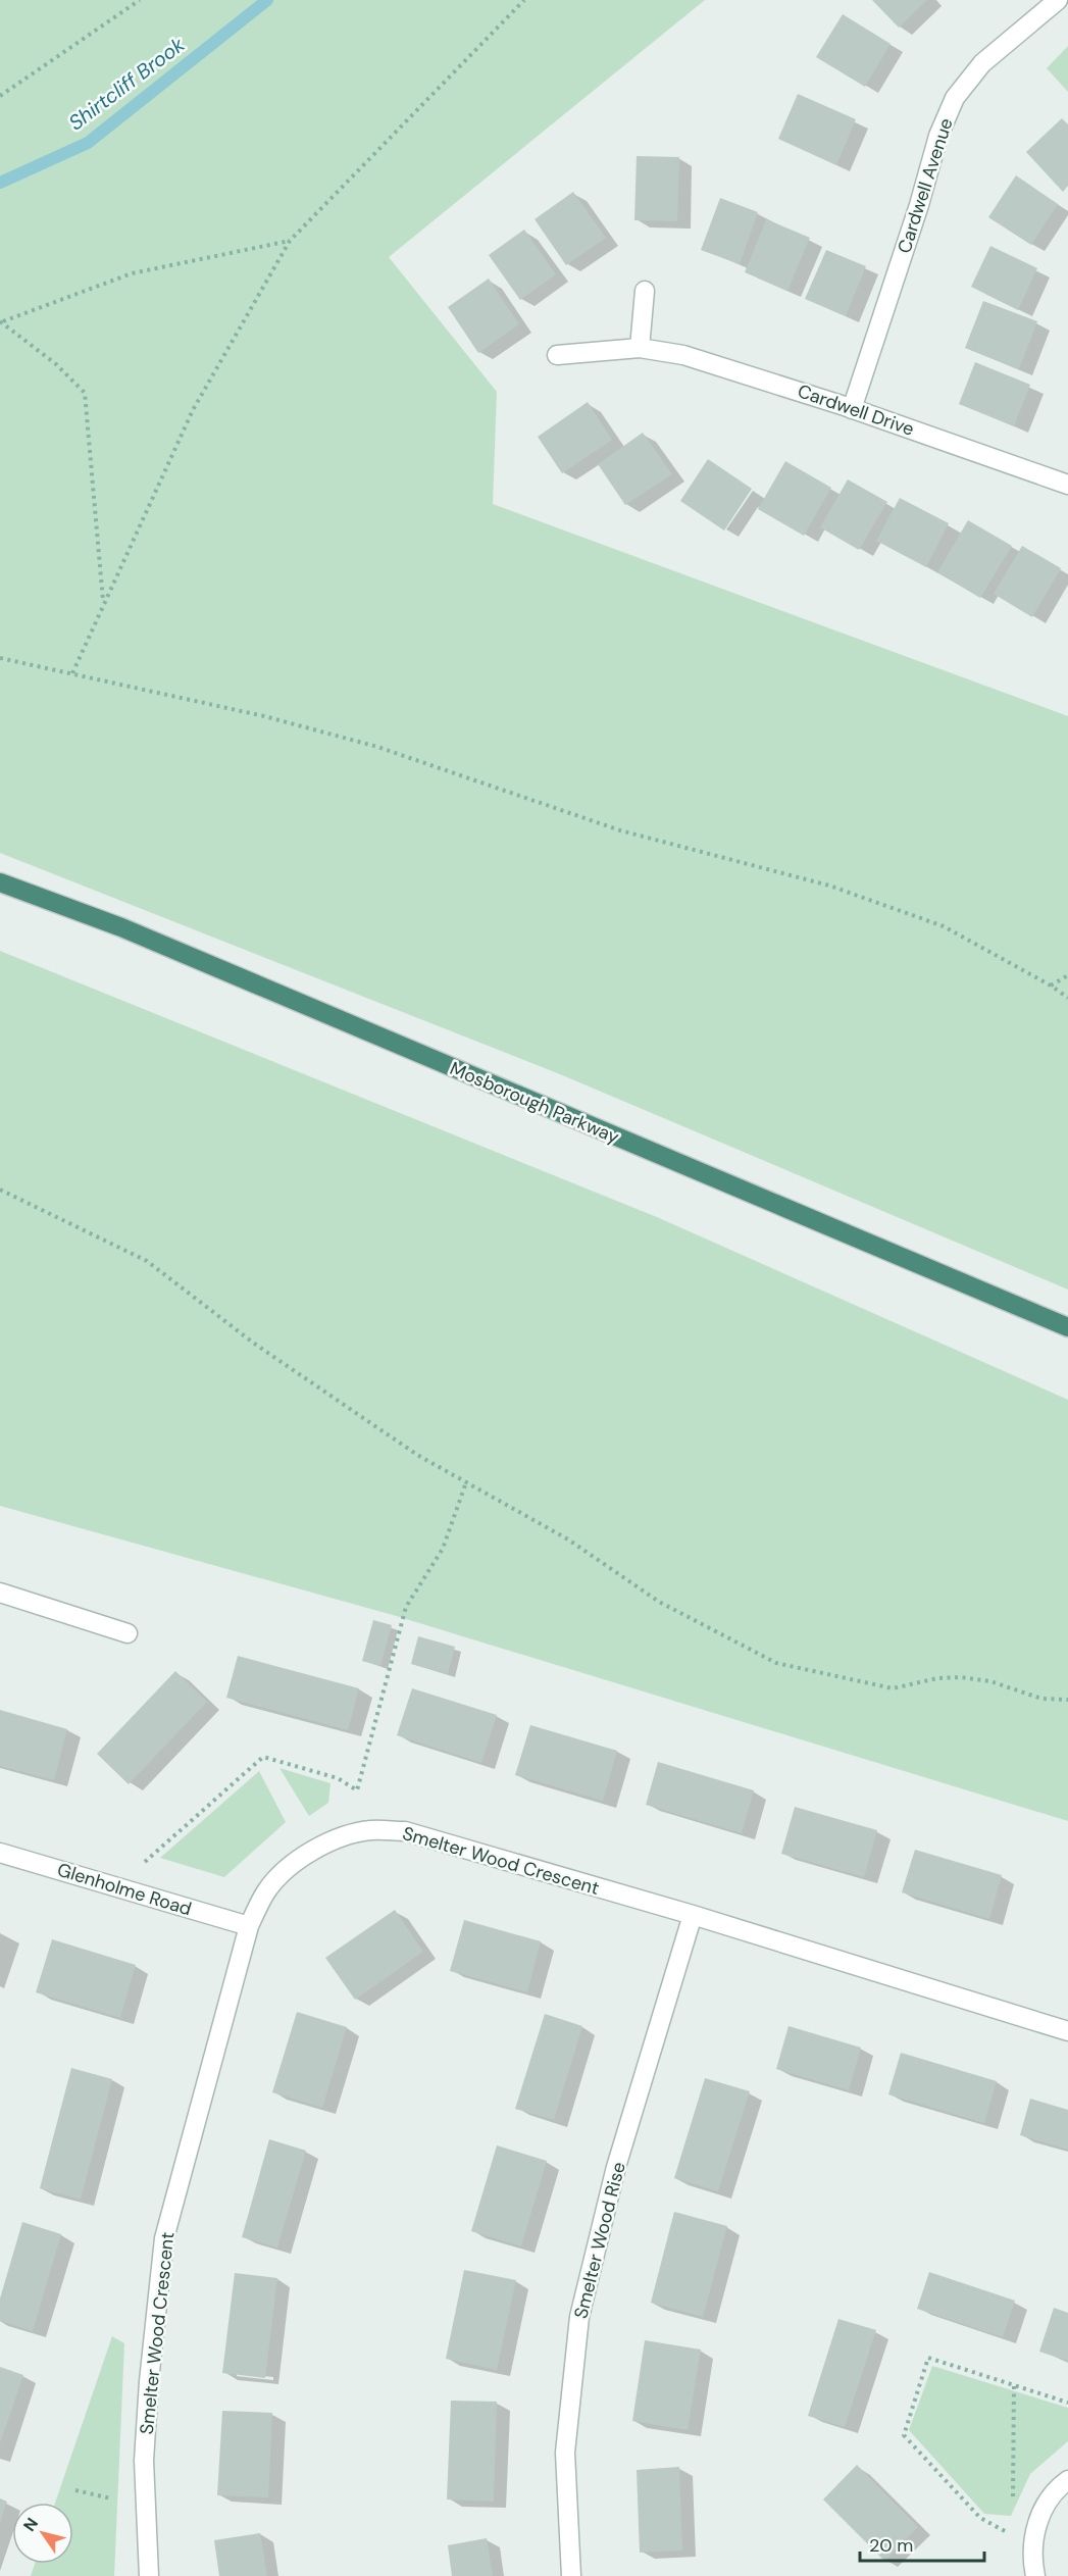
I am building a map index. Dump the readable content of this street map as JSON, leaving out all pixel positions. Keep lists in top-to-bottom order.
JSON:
{
  "streets": {
    "highway": ["Mosborough Parkway"],
    "street": [
      "Cardwell Avenue",
      "Cardwell Drive",
      "Smelter Wood Crescent",
      "Glenholme Road",
      "Smelter Wood Rise"
    ]
  },
  "crossings": [
    ["Cardwell Avenue", "Cardwell Drive"],
    ["Smelter Wood Crescent", "Glenholme Road"],
    ["Smelter Wood Crescent", "Smelter Wood Rise"]
  ],
  "water": ["Shirtcliff Brook"],
  "scale_bar": "20 m",
  "north": "top left"
}
